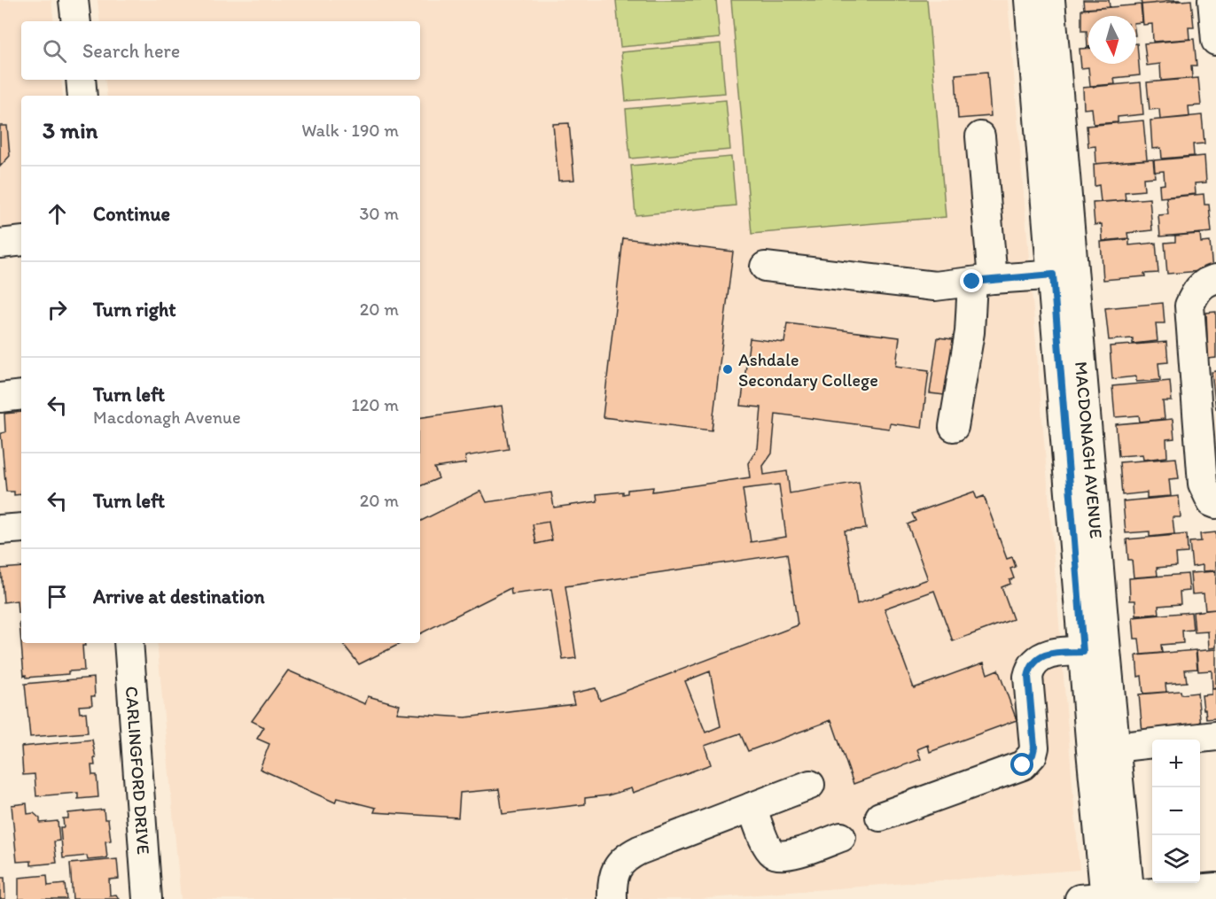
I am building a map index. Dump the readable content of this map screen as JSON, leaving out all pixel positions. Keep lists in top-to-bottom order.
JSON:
{
  "streets": {
    "street": ["MACDONAGH AVENUE", "CARLINGFORD DRIVE"]
  },
  "places": ["Ashdale Secondary College"],
  "north": "bottom",
  "page": {
    "search": "Search here",
    "heading": ["3 min", "Walk · 190 m"],
    "list": [
      ["Continue", "30 m"],
      ["Turn right", "20 m"],
      ["Turn left", "Macdonagh Avenue", "120 m"],
      ["Turn left", "20 m"],
      "Arrive at destination"
    ],
    "map_buttons": ["+", "−"]
  }
}
